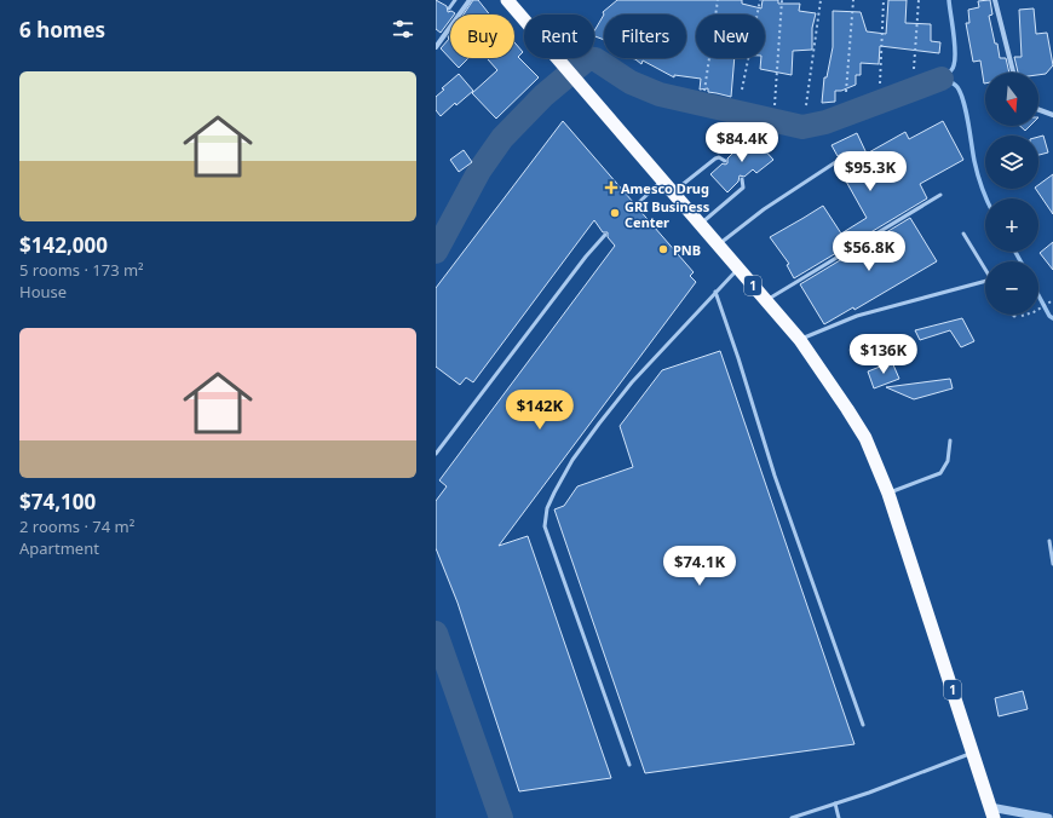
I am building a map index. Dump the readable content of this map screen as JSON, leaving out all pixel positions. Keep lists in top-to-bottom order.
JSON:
{
  "streets": {
    "highway": ["1"]
  },
  "places": {
    "health": ["Amesco Drug"],
    "other": ["GRI Business Center", "PNB"]
  },
  "north": "bottom",
  "page": {
    "heading": "6 homes",
    "chip": [
      "Buy",
      "Rent",
      "Filters",
      "New"
    ],
    "list": [
      {
        "name": "$142,000",
        "note": "5 rooms · 173 m² · House"
      },
      {
        "name": "$74,100",
        "note": "2 rooms · 74 m² · Apartment"
      }
    ],
    "map_buttons": ["+", "−"],
    "price": [
      "$84.4K",
      "$95.3K",
      "$56.8K",
      "$136K",
      "$142K",
      "$74.1K"
    ]
  }
}
